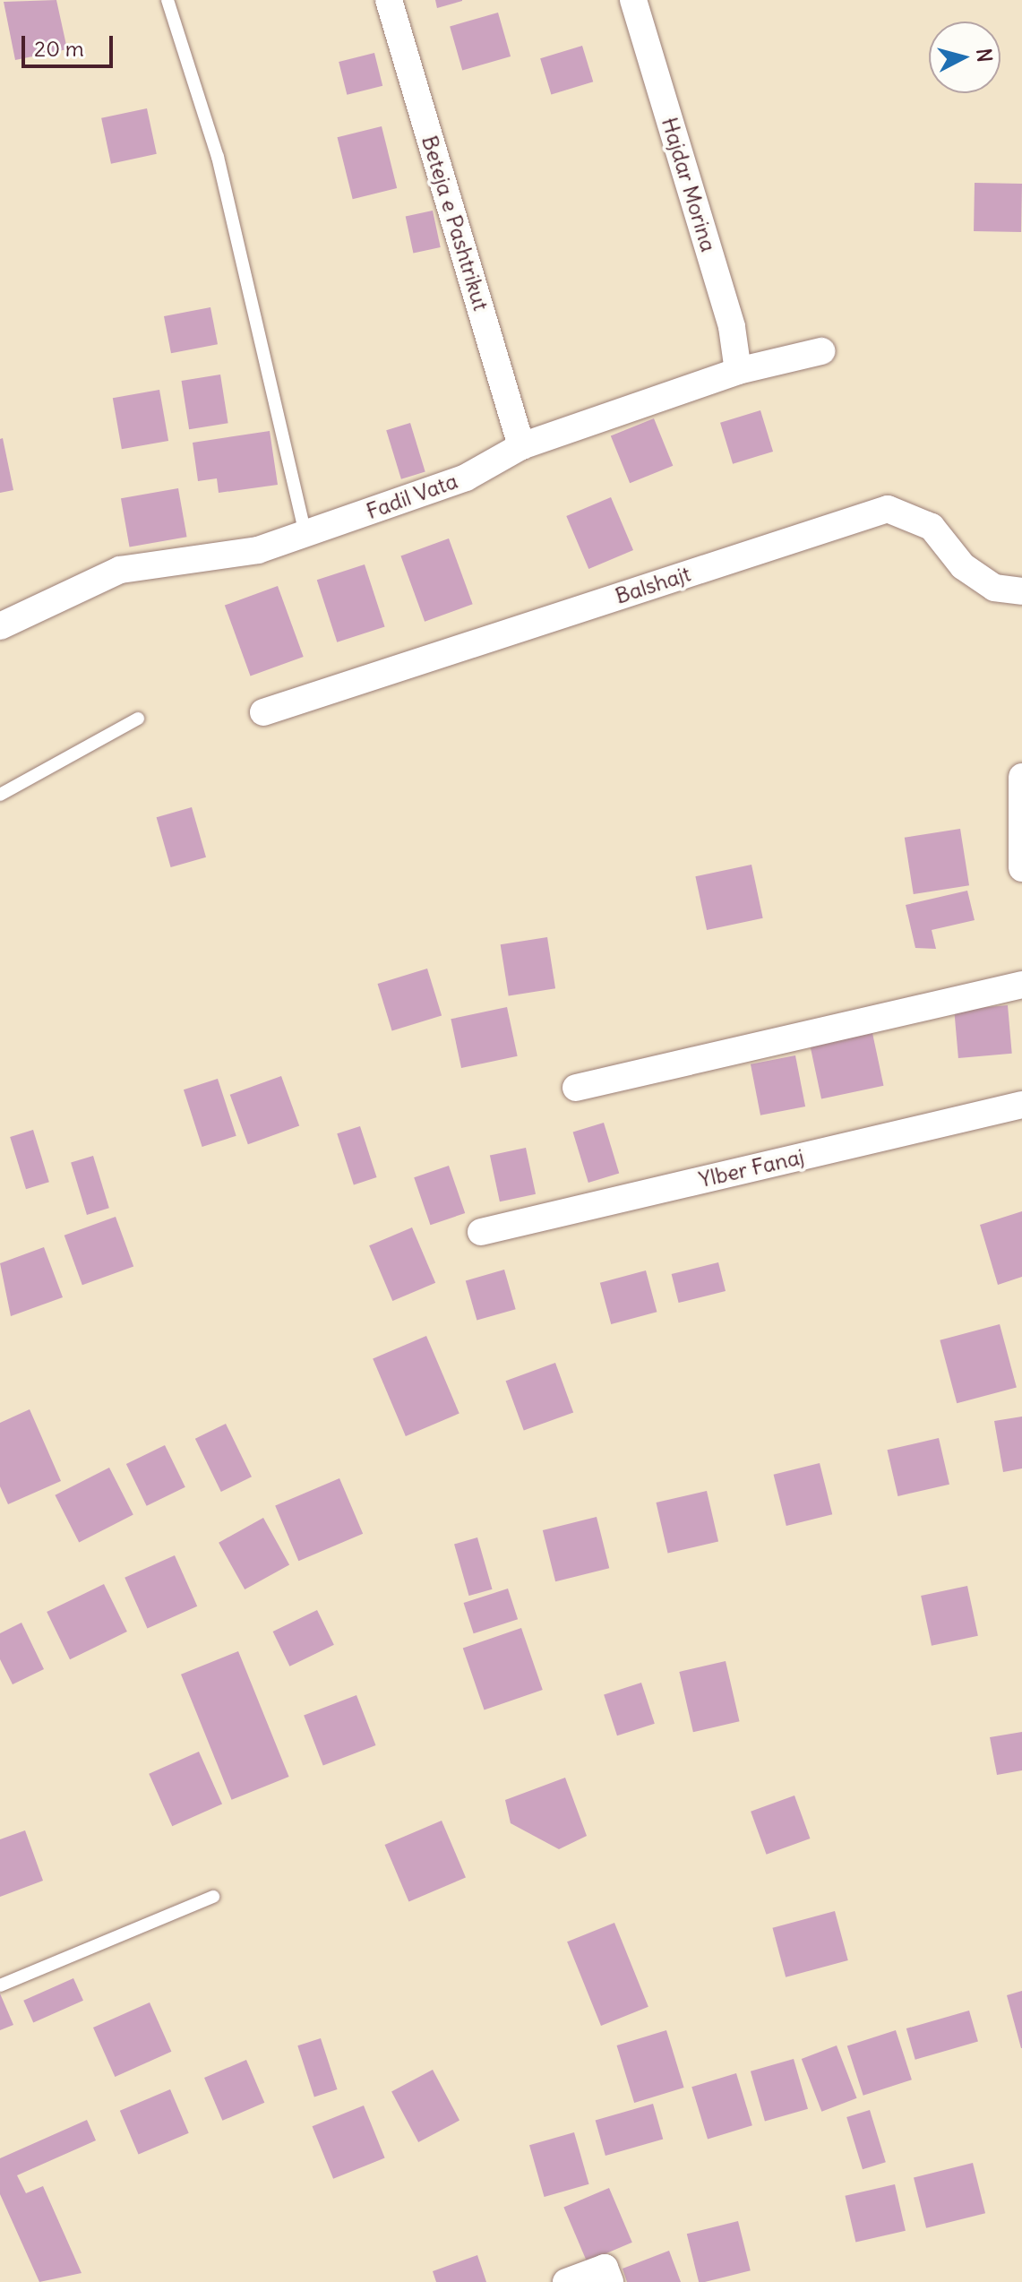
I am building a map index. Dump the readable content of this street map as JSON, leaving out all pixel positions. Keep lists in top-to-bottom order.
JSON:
{
  "streets": {
    "street": [
      "Hajdar Morina",
      "Beteja e Pashtrikut",
      "Fadil Vata",
      "Balshajt",
      "Ylber Fanaj"
    ]
  },
  "crossings": [
    ["Hajdar Morina", "Fadil Vata"],
    ["Beteja e Pashtrikut", "Fadil Vata"]
  ],
  "scale_bar": "20 m",
  "north": "right"
}
